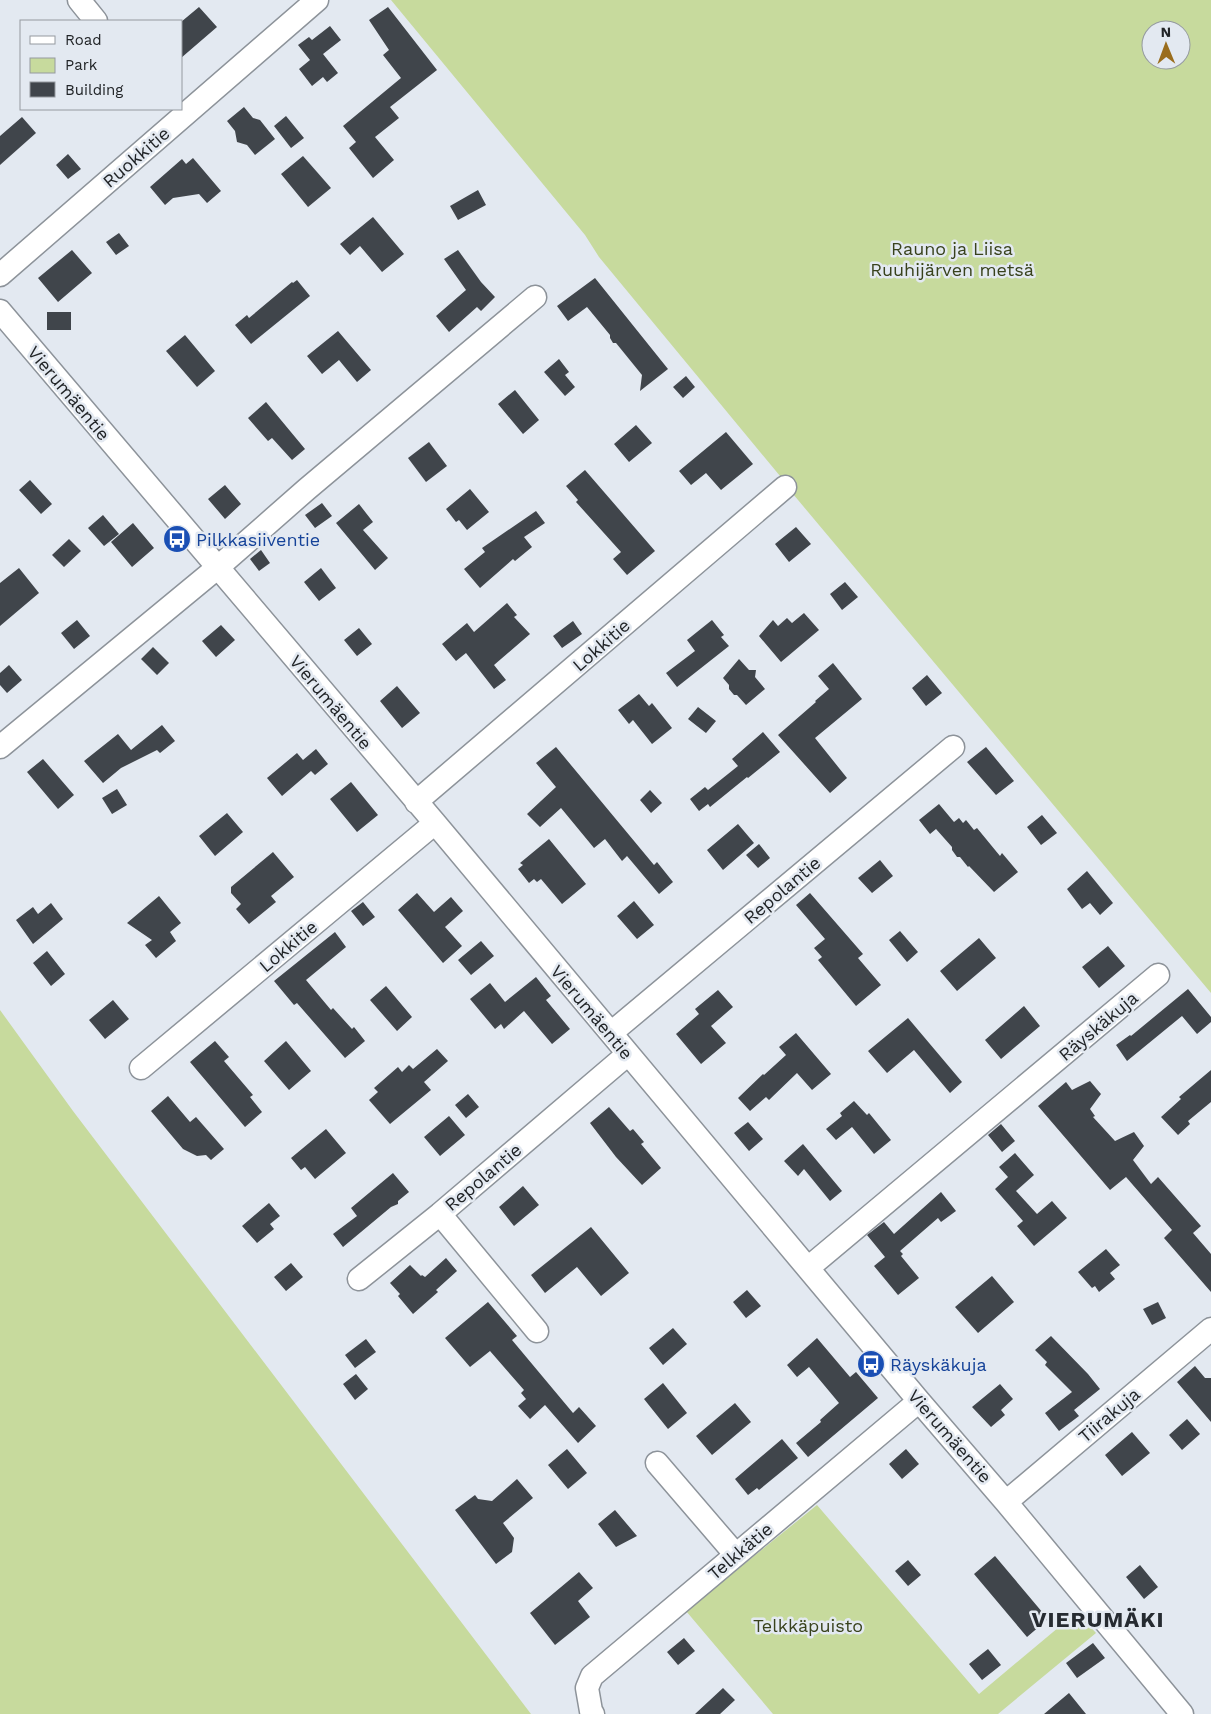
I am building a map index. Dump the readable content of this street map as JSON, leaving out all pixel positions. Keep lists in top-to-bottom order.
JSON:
{
  "streets": {
    "street": [
      "Ruokkitie",
      "Vierumäentie",
      "Lokkitie",
      "Repolantie",
      "Räyskäkuja",
      "Tiirakuja",
      "Telkkätie"
    ]
  },
  "crossings": [
    ["Vierumäentie", "Lokkitie"],
    ["Vierumäentie", "Repolantie"],
    ["Vierumäentie", "Räyskäkuja"],
    ["Vierumäentie", "Tiirakuja"],
    ["Vierumäentie", "Telkkätie"]
  ],
  "districts": ["VIERUMÄKI"],
  "parks": ["Rauno ja Liisa Ruuhijärven metsä", "Telkkäpuisto"],
  "places": {
    "bus stop": ["Pilkkasiiventie", "Räyskäkuja"]
  },
  "legend": ["Road", "Park", "Building"],
  "north": "top"
}
